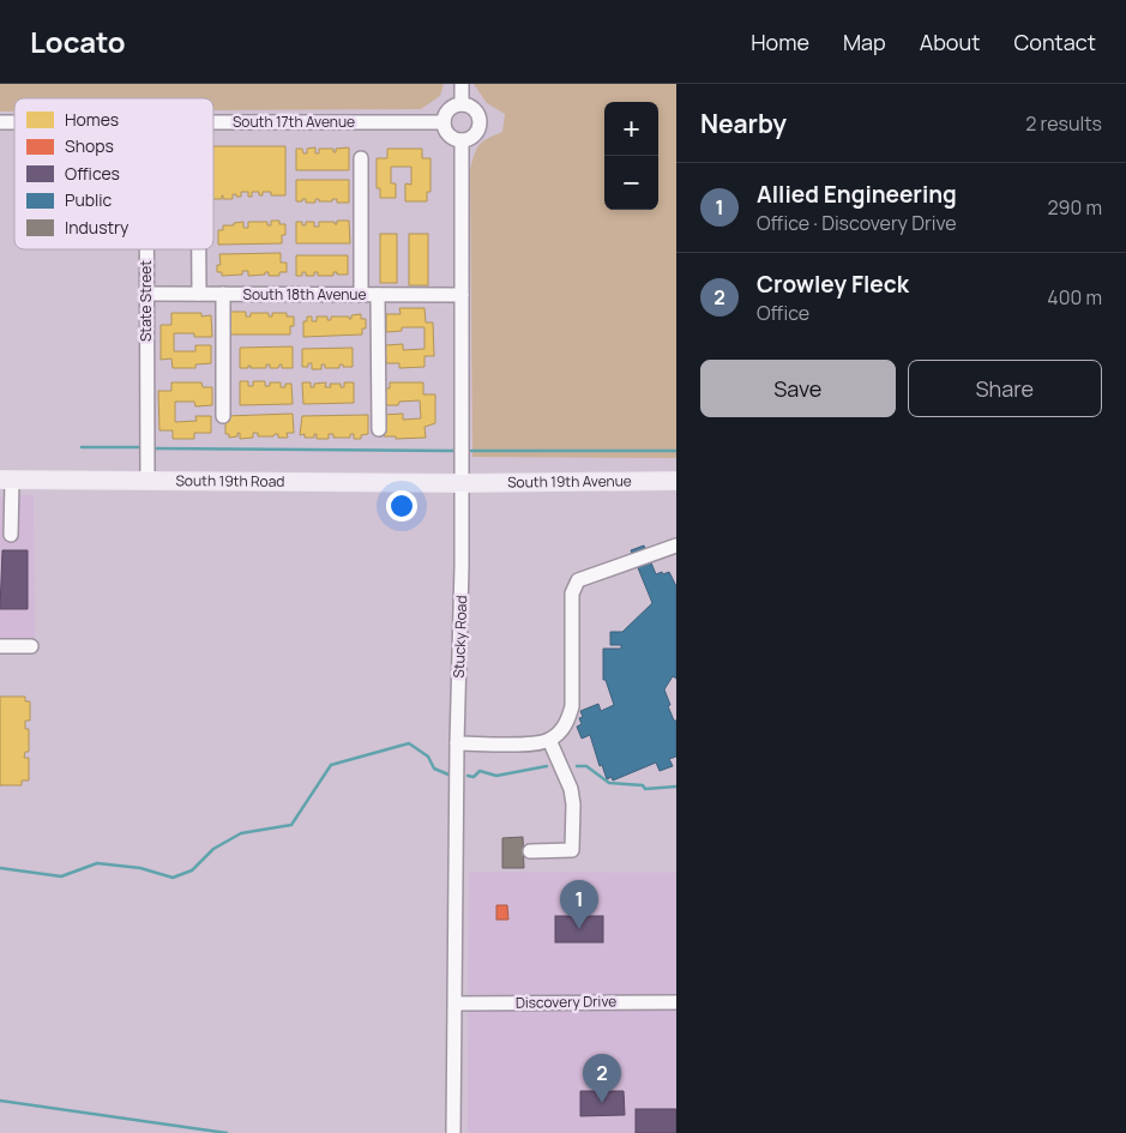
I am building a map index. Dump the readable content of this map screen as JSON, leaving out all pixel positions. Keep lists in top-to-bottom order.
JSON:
{
  "streets": {
    "main road": ["South 19th Road", "South 19th Avenue"],
    "street": [
      "South 17th Avenue",
      "South 18th Avenue",
      "State Street",
      "Stucky Road",
      "Discovery Drive"
    ]
  },
  "crossings": [
    ["South 17th Avenue", "Stucky Road"],
    ["South 18th Avenue", "State Street"],
    ["South 18th Avenue", "Stucky Road"],
    ["State Street", "South 19th Road"],
    ["South 19th Road", "South 19th Avenue"],
    ["South 19th Road", "Stucky Road"],
    ["South 19th Avenue", "Stucky Road"],
    ["Stucky Road", "Discovery Drive"]
  ],
  "legend": [
    "Homes",
    "Shops",
    "Offices",
    "Public",
    "Industry"
  ],
  "page": {
    "header": "Locato",
    "nav": [
      "Home",
      "Map",
      "About",
      "Contact"
    ],
    "heading": ["Nearby", "2 results"],
    "map_buttons": ["+", "−"],
    "list": [
      {
        "mark": "1",
        "name": "Allied Engineering",
        "note": "Office · Discovery Drive",
        "value": "290 m"
      },
      {
        "mark": "2",
        "name": "Crowley Fleck",
        "note": "Office",
        "value": "400 m"
      }
    ],
    "buttons": ["Save", "Share"],
    "pins": ["1", "2"]
  }
}
